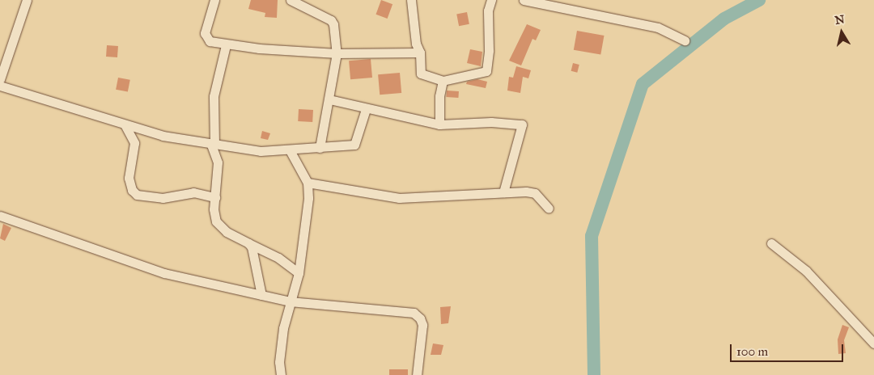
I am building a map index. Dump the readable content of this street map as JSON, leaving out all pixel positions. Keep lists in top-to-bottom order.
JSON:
{
  "scale_bar": "100 m",
  "north": "top"
}
